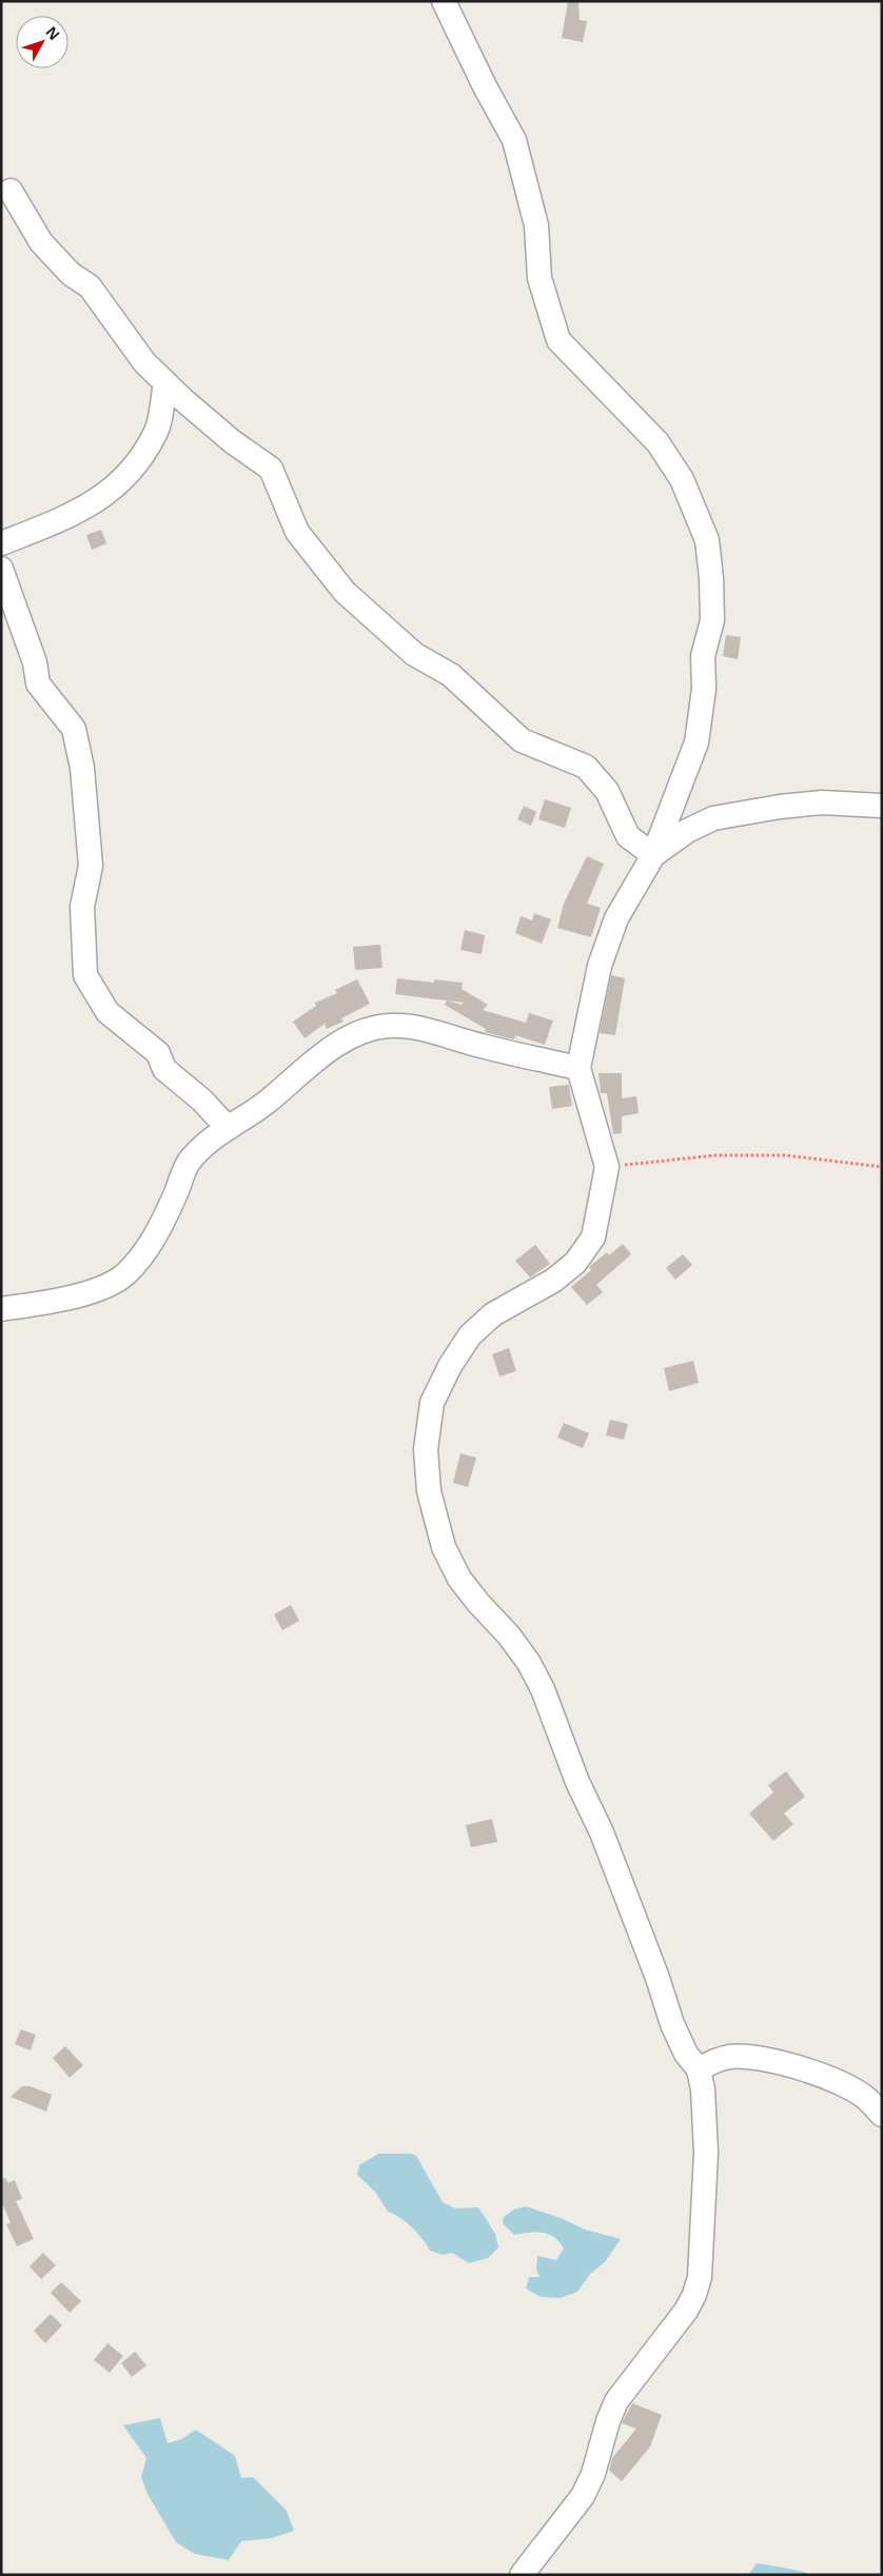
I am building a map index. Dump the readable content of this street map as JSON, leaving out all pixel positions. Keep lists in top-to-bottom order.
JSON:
{
  "north": "top right"
}
